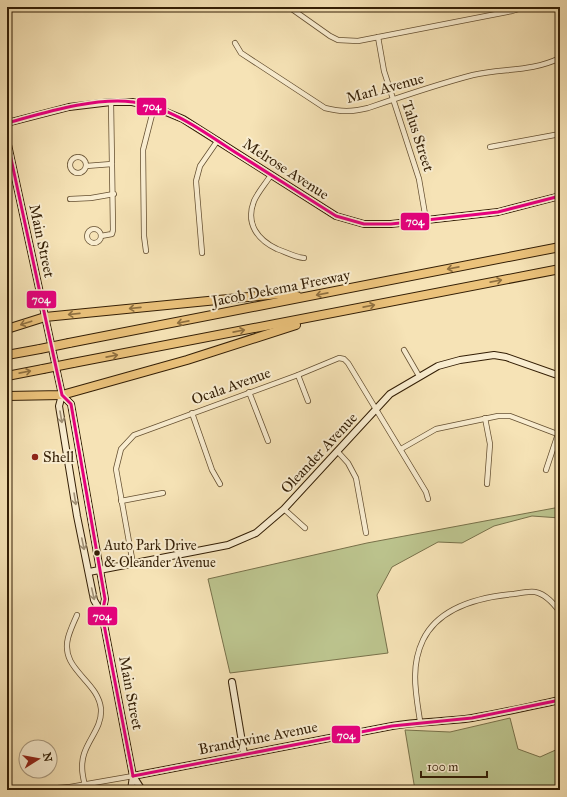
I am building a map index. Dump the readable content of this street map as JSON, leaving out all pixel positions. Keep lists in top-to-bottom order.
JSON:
{
  "streets": {
    "highway": ["Jacob Dekema Freeway"],
    "street": [
      "Marl Avenue",
      "Talus Street",
      "Melrose Avenue",
      "Main Street",
      "Ocala Avenue",
      "Oleander Avenue",
      "Brandywine Avenue"
    ]
  },
  "crossings": [
    ["Marl Avenue", "Talus Street"],
    ["Talus Street", "Melrose Avenue"],
    ["Main Street", "Oleander Avenue"],
    ["Main Street", "Brandywine Avenue"],
    ["Ocala Avenue", "Oleander Avenue"]
  ],
  "places": ["Shell", "Auto Park Drive & Oleander Avenue"],
  "lines": ["transit line 704"],
  "scale_bar": "100 m",
  "north": "right"
}
